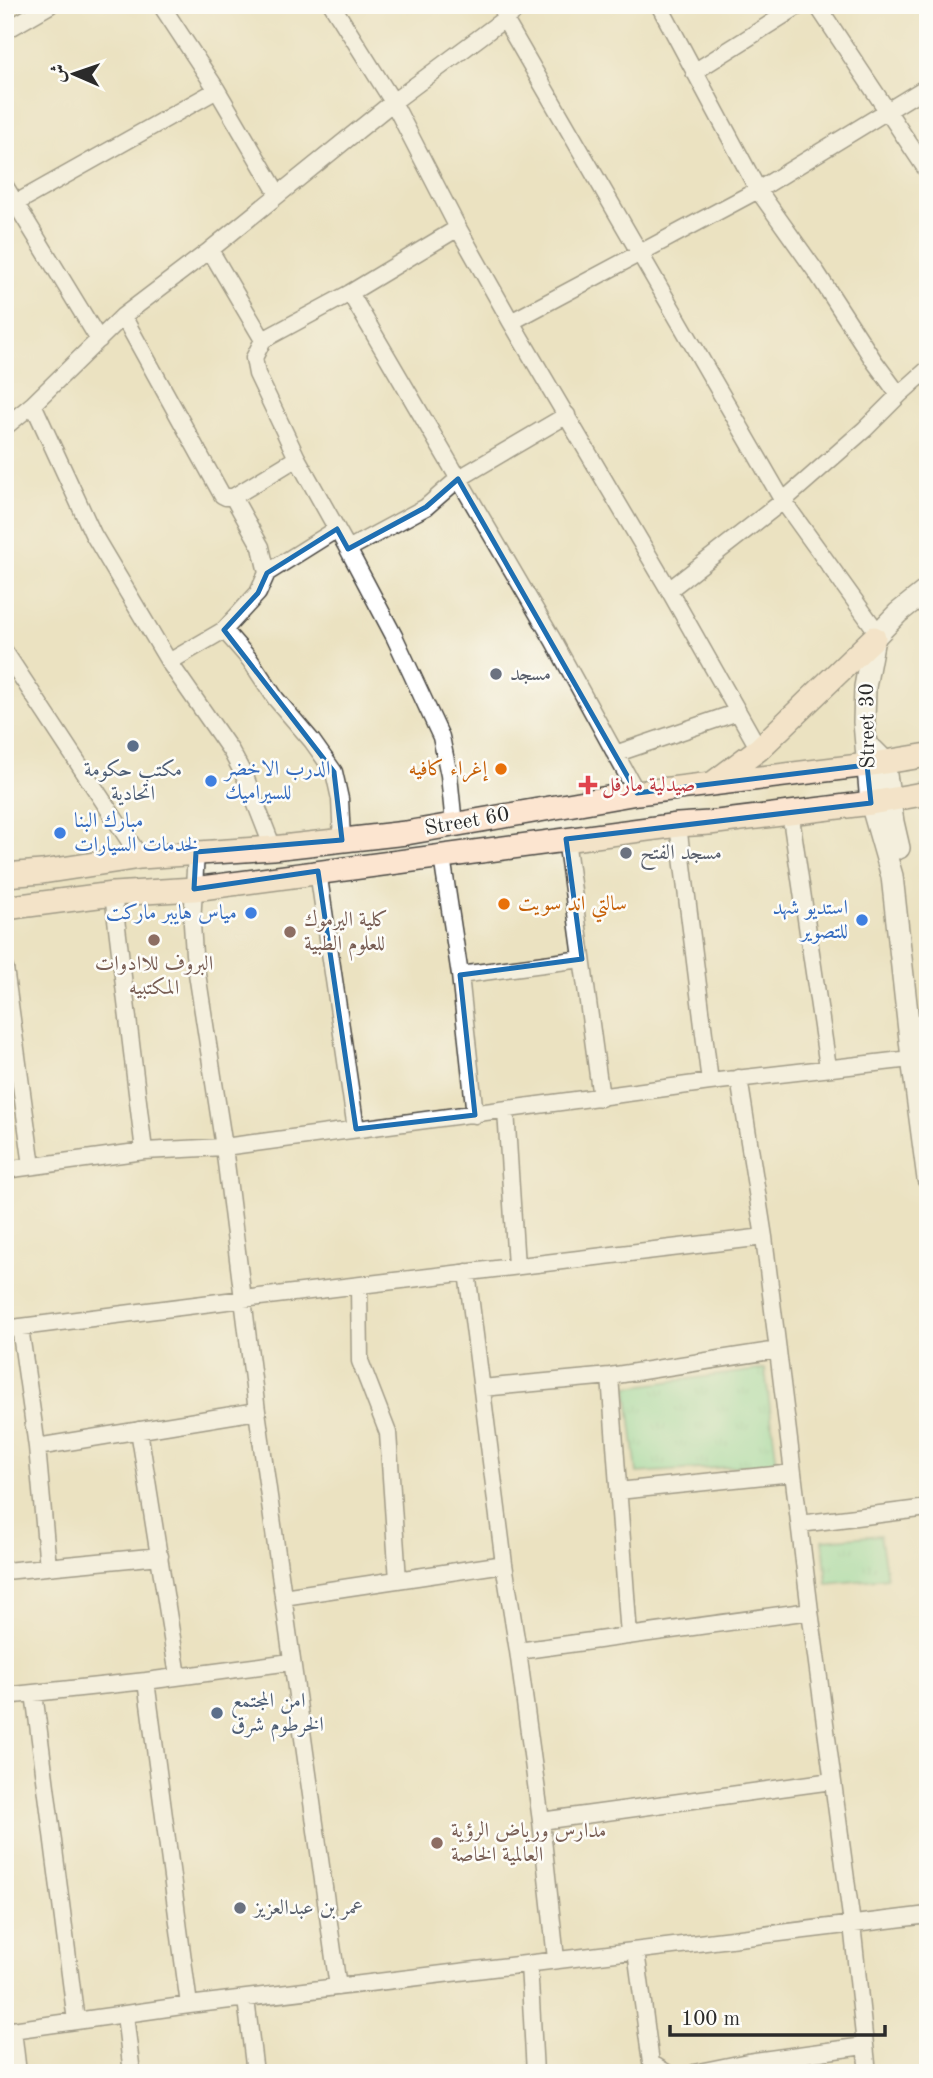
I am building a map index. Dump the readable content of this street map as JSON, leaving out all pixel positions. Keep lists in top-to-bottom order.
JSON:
{
  "streets": {
    "main road": ["Street 60"],
    "street": ["Street 30"]
  },
  "crossings": [
    ["Street 30", "Street 60"]
  ],
  "places": {
    "other": [
      "مسجد",
      "مكتب حكومة اتحادية",
      "إغراء كافيه",
      "الدرب الاخضر للسيراميك",
      "مبارك البنا لخدمات السيارات",
      "مسجد الفتح",
      "سالتي اند سويت",
      "مياس هايبر ماركت",
      "استديو شهد للتصوير",
      "كلية اليرموك للعلوم الطبية",
      "البروف للاادوات المكتبيه",
      "امن المجتمع الخرطوم شرق",
      "مدارس ورياض الرؤية العالمية الخاصة",
      "عمر بن عبدالعزيز"
    ],
    "health": ["صيدلية مارفل"]
  },
  "scale_bar": "100 m",
  "north": "left"
}
